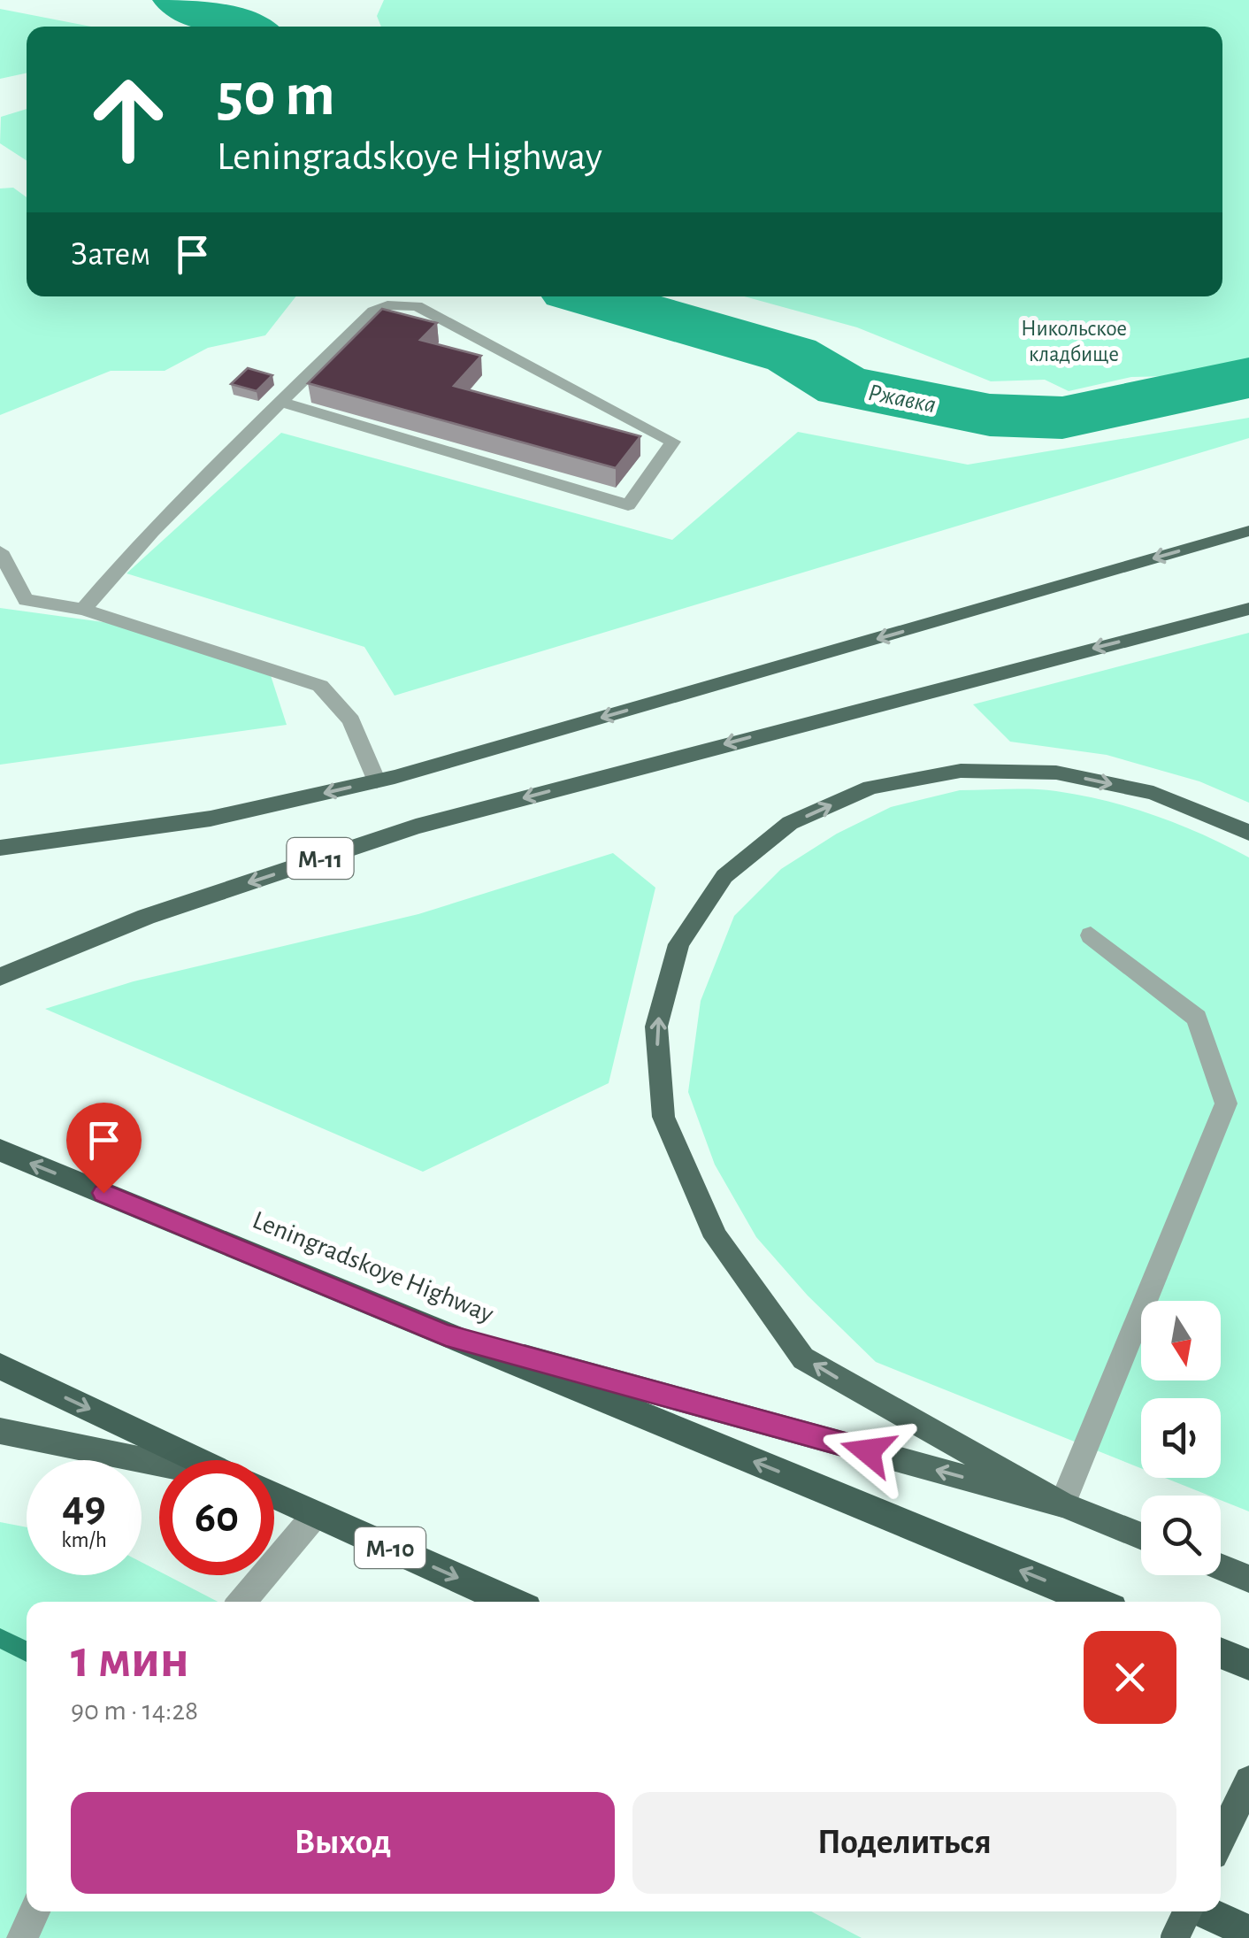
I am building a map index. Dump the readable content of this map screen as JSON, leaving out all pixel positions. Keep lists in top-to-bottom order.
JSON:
{
  "streets": {
    "highway": ["Leningradskoye Highway", "М-10"],
    "main road": ["М-11"]
  },
  "water": ["Ржавка"],
  "parks": ["Никольское кладбище"],
  "north": "bottom",
  "page": {
    "turn": ["50 m", "Leningradskoye Highway"],
    "then": "Затем",
    "speed": "49 km/h",
    "limit": "60",
    "heading": ["1 мин", "90 m · 14:28"],
    "buttons": ["Выход", "Поделиться"]
  }
}
